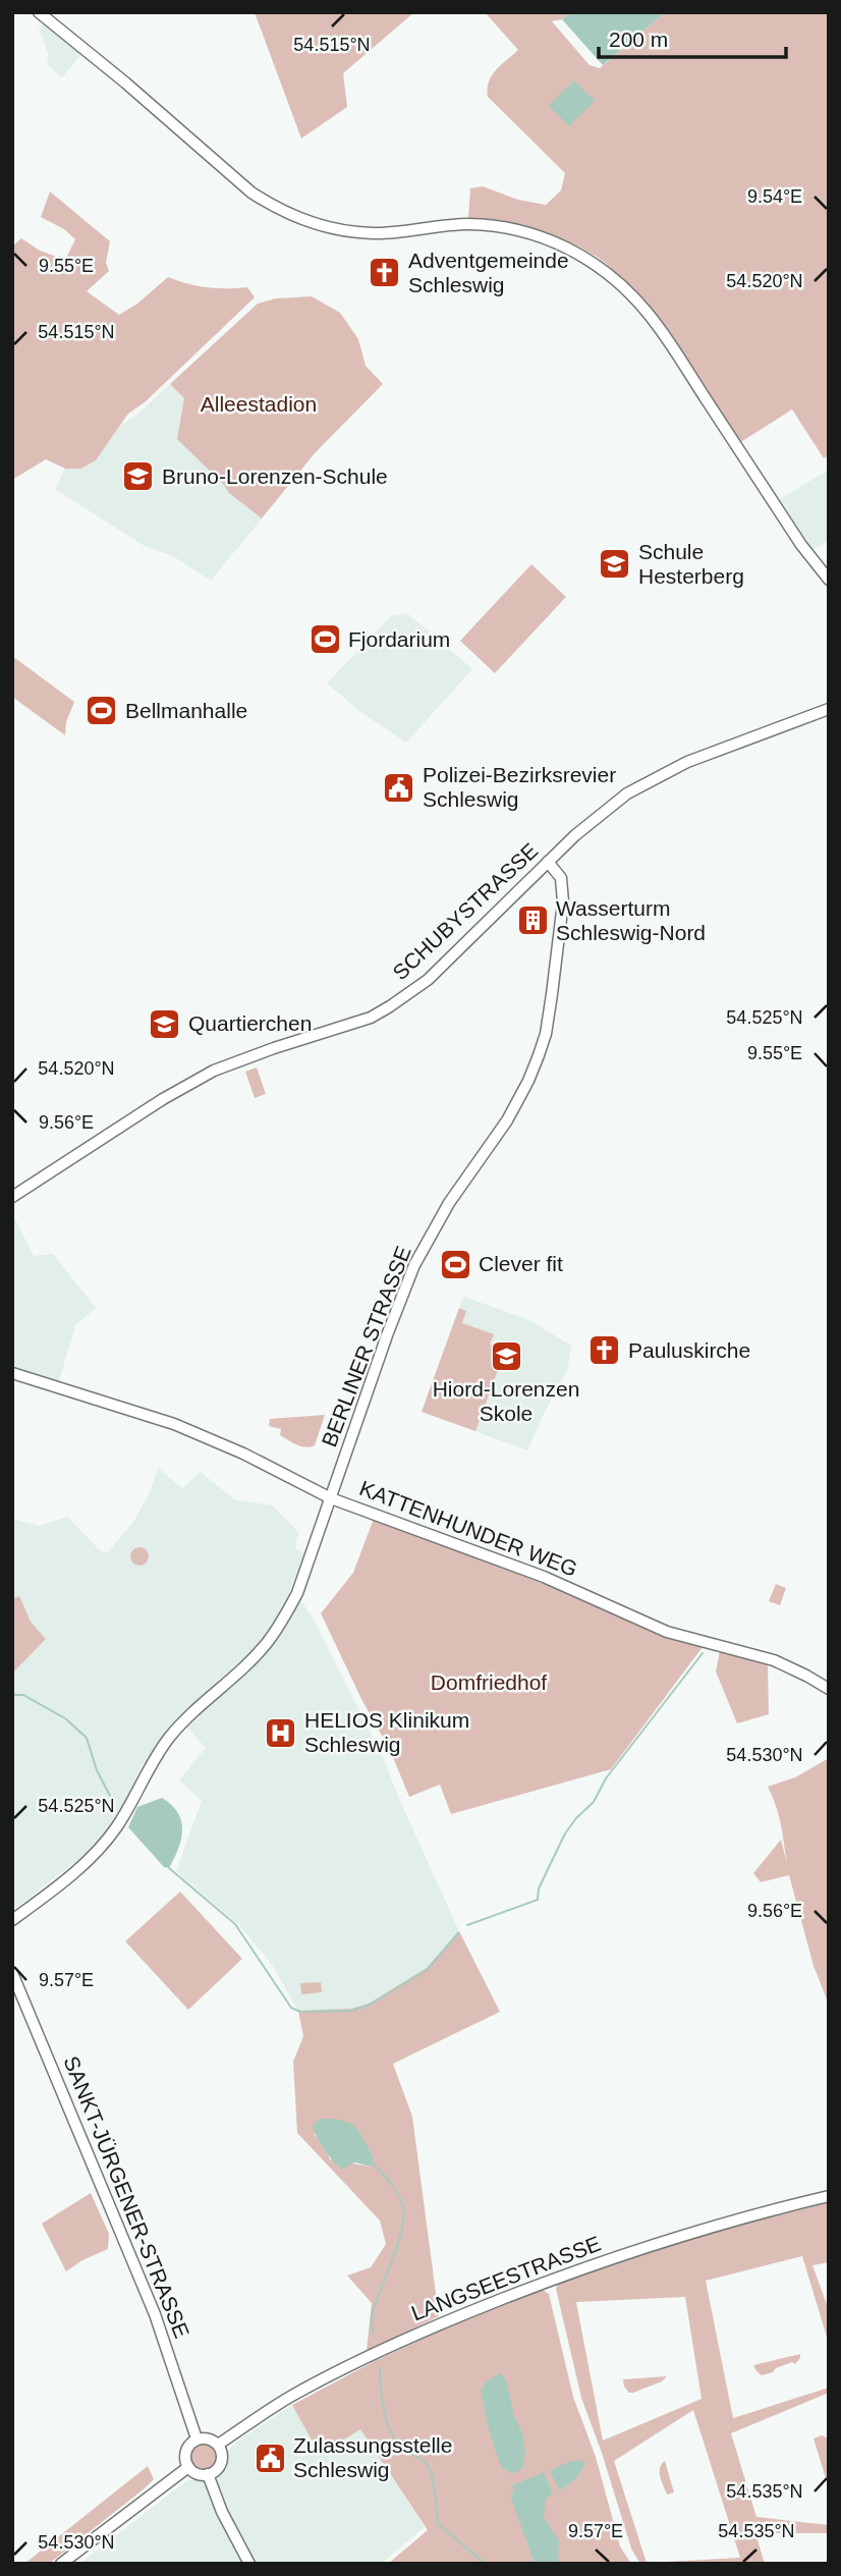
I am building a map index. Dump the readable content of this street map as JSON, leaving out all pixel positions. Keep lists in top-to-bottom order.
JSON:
{
  "streets": {
    "street": [
      "SCHUBYSTRASSE",
      "BERLINER STRASSE",
      "KATTENHUNDER WEG",
      "SANKT-JÜRGENER-STRASSE",
      "LANGSEESTRASSE"
    ]
  },
  "crossings": [
    ["SCHUBYSTRASSE", "BERLINER STRASSE"],
    ["BERLINER STRASSE", "KATTENHUNDER WEG"],
    ["SANKT-JÜRGENER-STRASSE", "LANGSEESTRASSE"]
  ],
  "parks": ["Alleestadion", "Domfriedhof"],
  "places": {
    "church": ["Adventgemeinde Schleswig", "Pauluskirche"],
    "school or university": [
      "Bruno-Lorenzen-Schule",
      "Schule Hesterberg",
      "Quartierchen",
      "Hiord-Lorenzen Skole"
    ],
    "sports": ["Fjordarium", "Bellmanhalle", "Clever fit"],
    "public building": ["Polizei-Bezirksrevier Schleswig", "Zulassungsstelle Schleswig"],
    "building": ["Wasserturm Schleswig-Nord"],
    "hospital": ["HELIOS Klinikum Schleswig"]
  },
  "scale_bar": "200 m",
  "coordinates": [
    "54.515°N",
    "9.54°E",
    "9.55°E",
    "54.520°N",
    "54.525°N",
    "9.56°E",
    "54.530°N",
    "9.57°E",
    "54.535°N"
  ]
}
